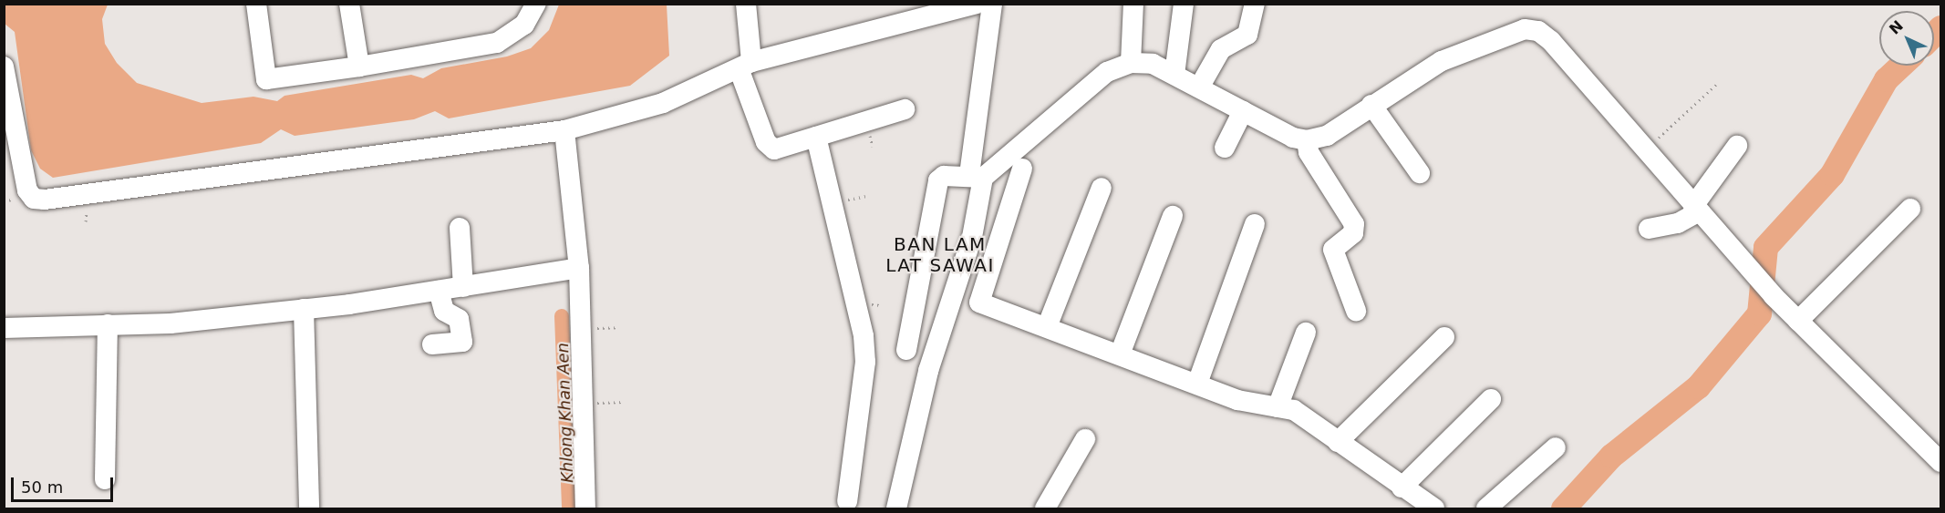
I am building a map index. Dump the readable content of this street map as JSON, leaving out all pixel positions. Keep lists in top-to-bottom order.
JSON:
{
  "districts": ["BAN LAM LAT SAWAI"],
  "water": ["Khlong Khan Aen"],
  "scale_bar": "50 m",
  "north": "top left"
}
